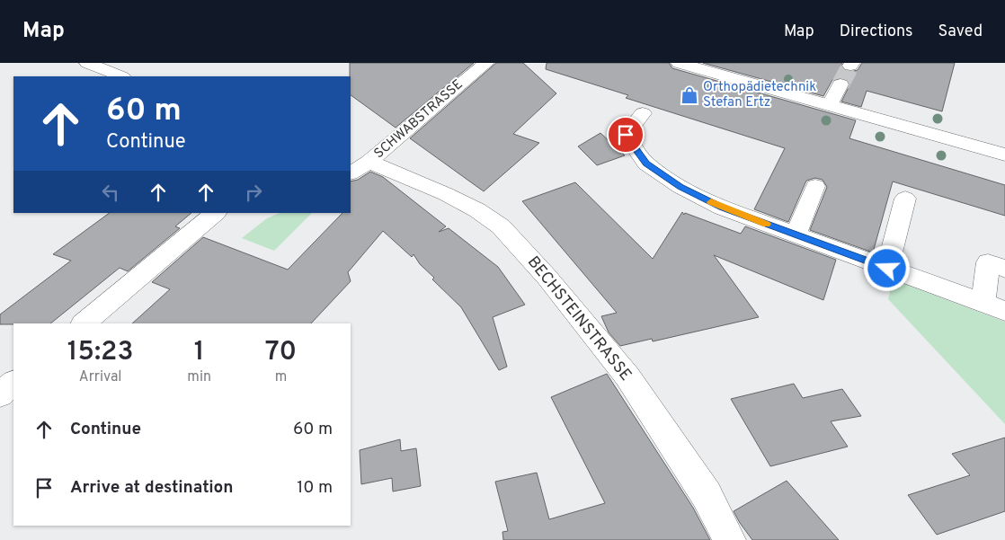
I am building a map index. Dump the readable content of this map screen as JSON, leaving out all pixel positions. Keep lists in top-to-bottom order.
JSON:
{
  "streets": {
    "street": ["SCHWABSTRASSE", "BECHSTEINSTRASSE"]
  },
  "crossings": [
    ["SCHWABSTRASSE", "BECHSTEINSTRASSE"]
  ],
  "places": {
    "shop": ["Orthopädietechnik Stefan Ertz"]
  },
  "page": {
    "header": "Map",
    "nav": ["Map", "Directions", "Saved"],
    "turn": ["60 m", "Continue"],
    "eta": [
      "15:23",
      "Arrival",
      "1",
      "min",
      "70",
      "m"
    ],
    "list": [
      {
        "name": "Continue",
        "value": "60 m"
      },
      {
        "name": "Arrive at destination",
        "value": "10 m"
      }
    ]
  }
}
